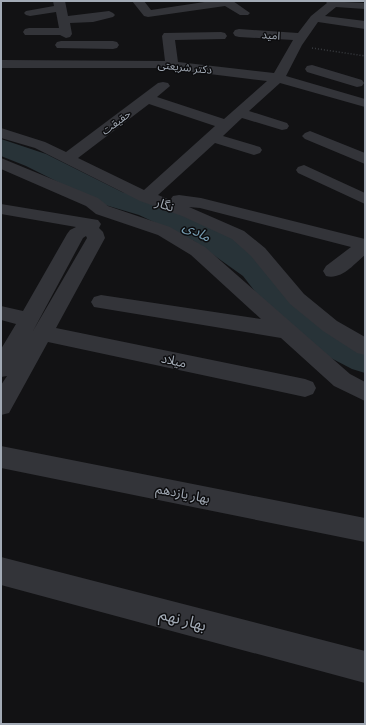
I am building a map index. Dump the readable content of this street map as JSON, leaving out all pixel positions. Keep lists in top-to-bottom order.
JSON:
{
  "streets": {
    "street": [
      "امید",
      "دکتر شریعتی",
      "حقیقت",
      "نگار",
      "میلاد",
      "بهار یازدهم",
      "بهار نهم"
    ]
  },
  "crossings": [
    ["حقیقت", "نگار"]
  ],
  "water": ["مادی"]
}
